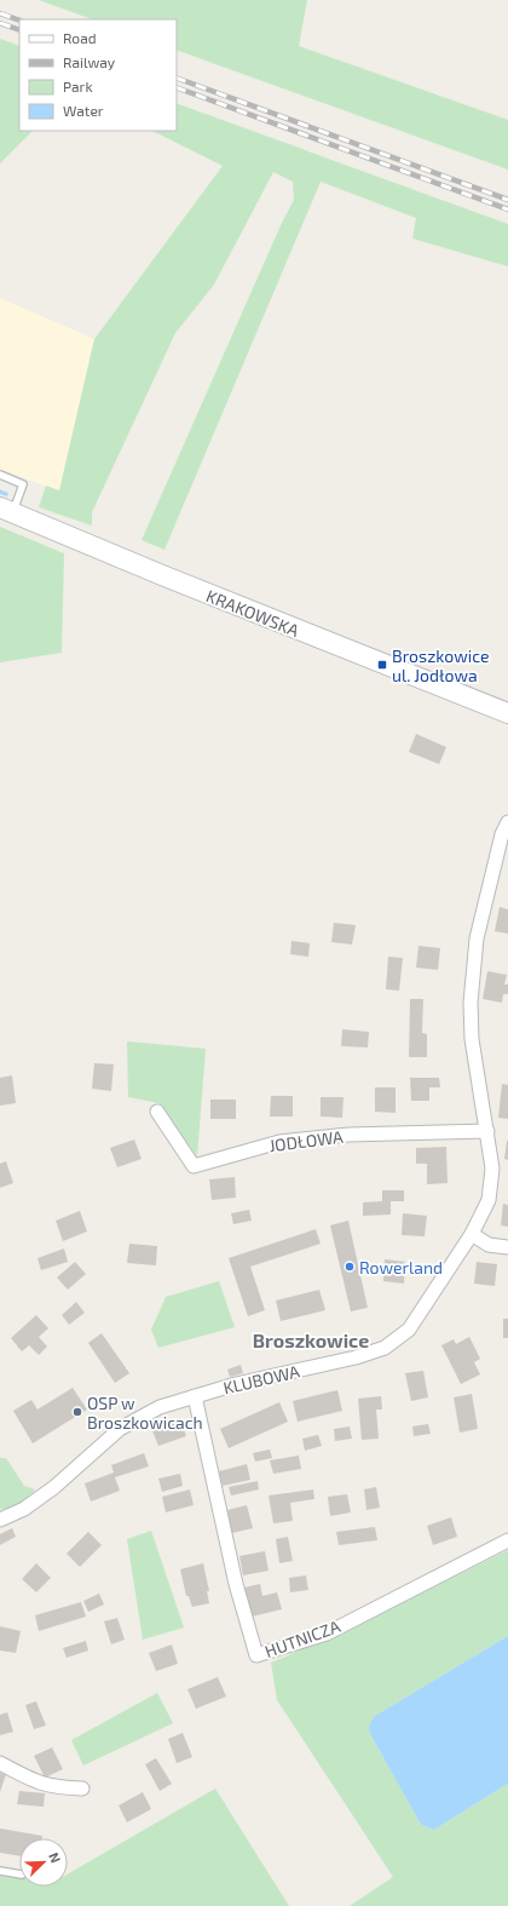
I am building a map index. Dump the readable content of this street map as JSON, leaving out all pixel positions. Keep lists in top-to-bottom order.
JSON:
{
  "streets": {
    "street": [
      "KRAKOWSKA",
      "JODŁOWA",
      "KLUBOWA",
      "HUTNICZA"
    ]
  },
  "crossings": [
    ["KLUBOWA", "HUTNICZA"]
  ],
  "districts": ["Broszkowice"],
  "places": {
    "transit": ["Broszkowice ul. Jodłowa"],
    "other": ["Rowerland", "OSP w Broszkowicach"]
  },
  "legend": [
    "Road",
    "Railway",
    "Park",
    "Water"
  ],
  "north": "top right"
}
